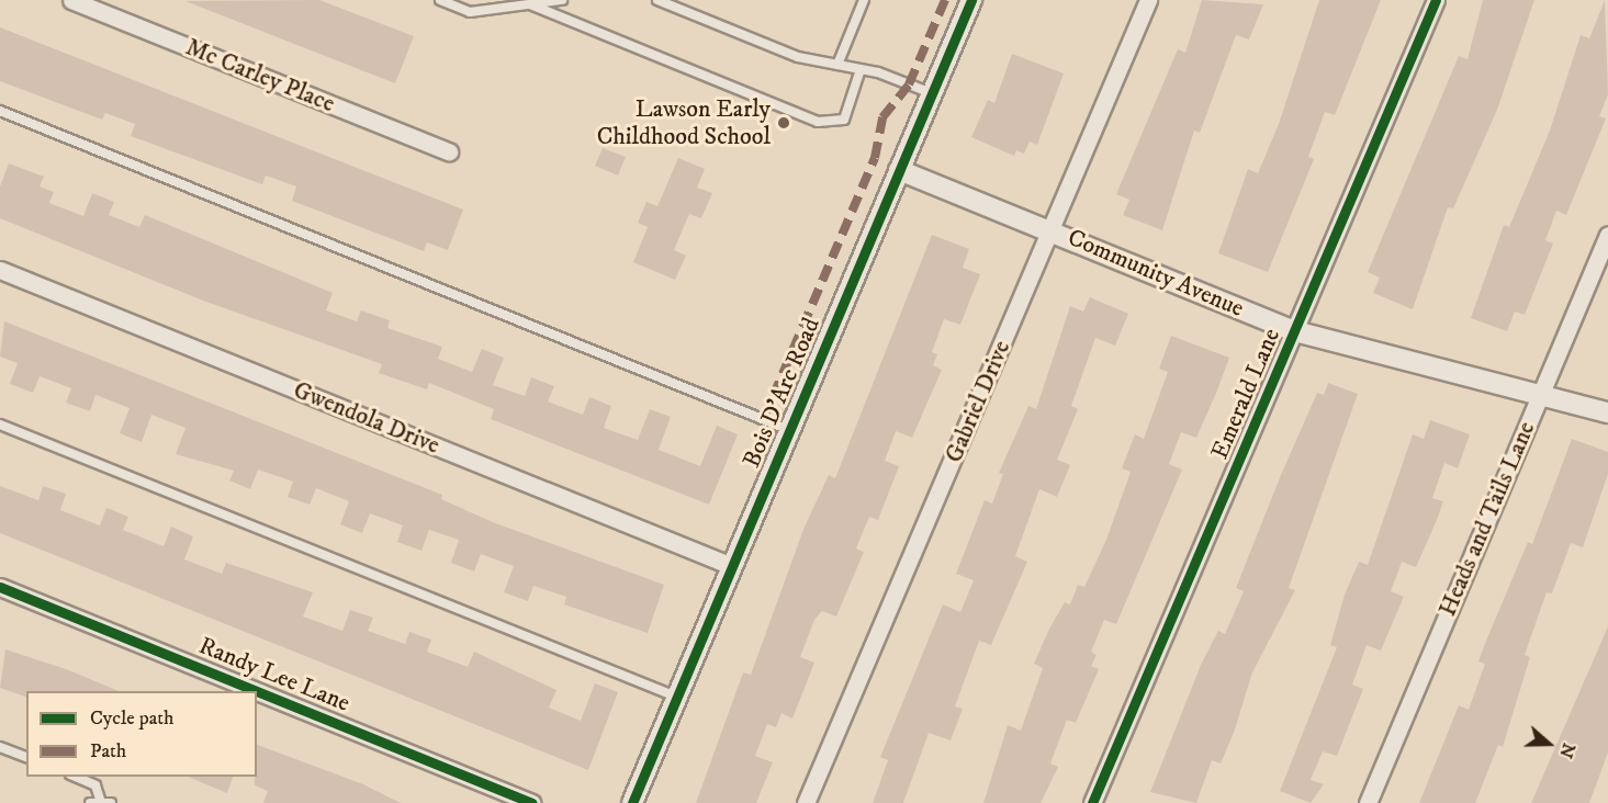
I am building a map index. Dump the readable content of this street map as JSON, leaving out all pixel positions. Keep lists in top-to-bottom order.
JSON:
{
  "streets": {
    "street": [
      "Mc Carley Place",
      "Community Avenue",
      "Bois D'Arc Road",
      "Emerald Lane",
      "Gabriel Drive",
      "Gwendola Drive",
      "Heads and Tails Lane",
      "Randy Lee Lane"
    ]
  },
  "crossings": [
    ["Community Avenue", "Bois D'Arc Road"],
    ["Community Avenue", "Emerald Lane"],
    ["Community Avenue", "Gabriel Drive"],
    ["Community Avenue", "Heads and Tails Lane"],
    ["Bois D'Arc Road", "Gwendola Drive"]
  ],
  "places": ["Lawson Early Childhood School"],
  "legend": ["Cycle path", "Path"],
  "north": "right"
}
